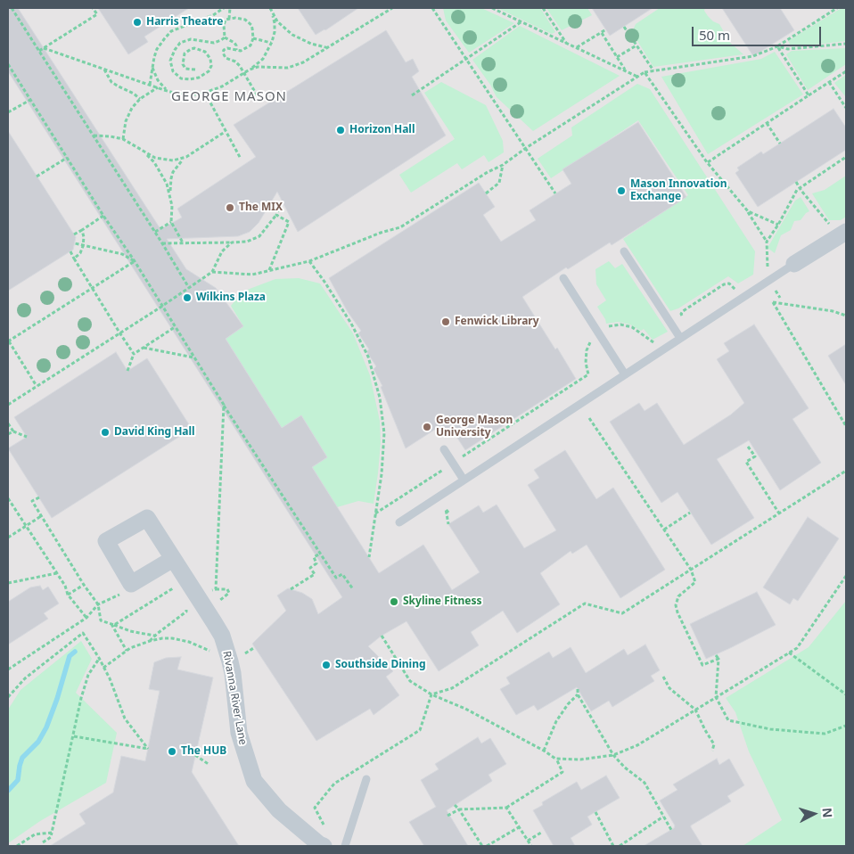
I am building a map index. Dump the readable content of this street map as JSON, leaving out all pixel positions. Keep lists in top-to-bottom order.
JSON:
{
  "streets": {
    "street": ["Rivanna River Lane"]
  },
  "districts": ["GEORGE MASON"],
  "places": [
    "Harris Theatre",
    "Horizon Hall",
    "Mason Innovation Exchange",
    "The MIX",
    "Wilkins Plaza",
    "Fenwick Library",
    "George Mason University",
    "David King Hall",
    "Skyline Fitness",
    "Southside Dining",
    "The HUB"
  ],
  "scale_bar": "50 m",
  "north": "right"
}
